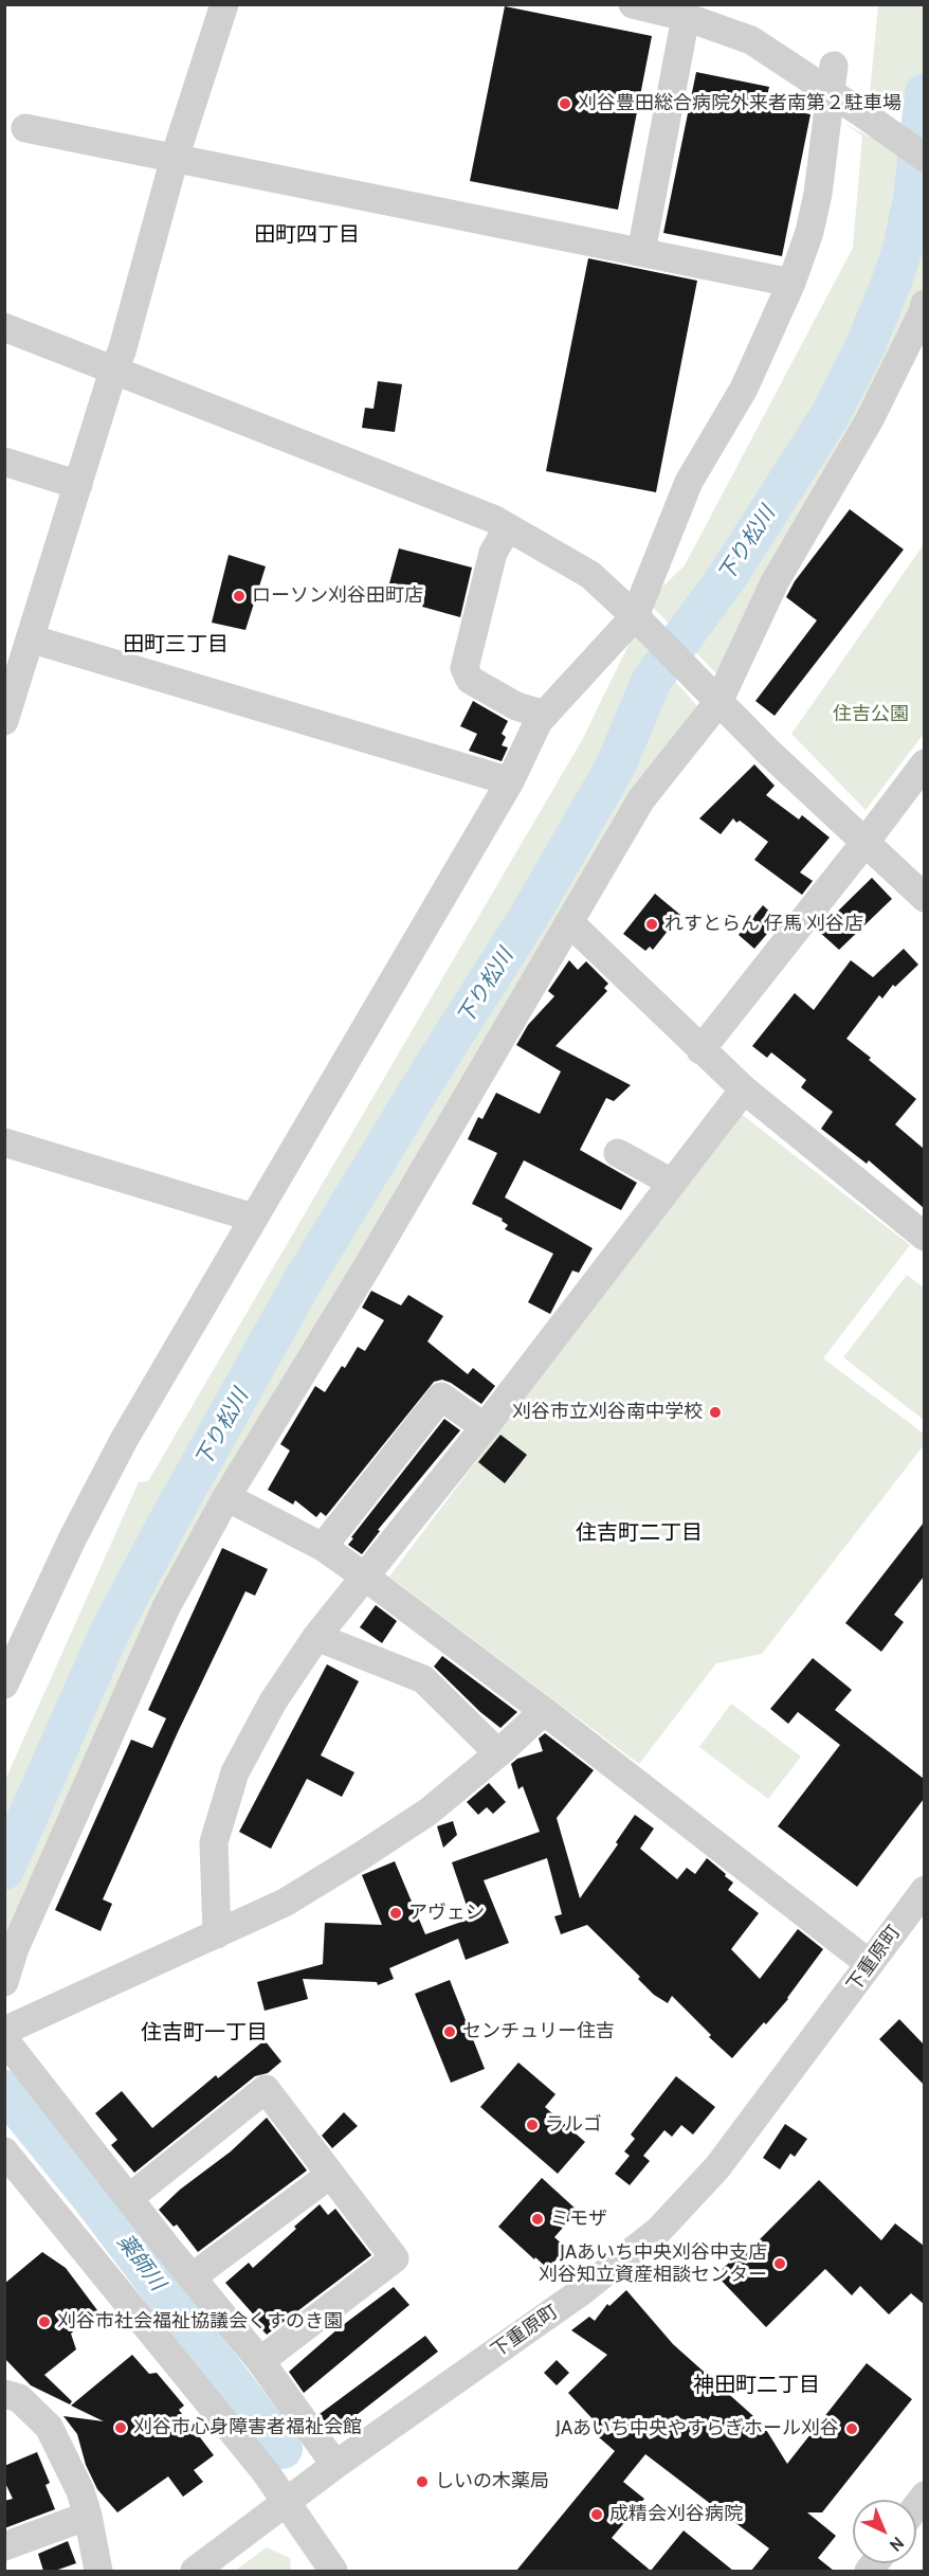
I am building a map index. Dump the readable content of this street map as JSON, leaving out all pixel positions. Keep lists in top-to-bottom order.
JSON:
{
  "streets": {
    "street": ["下重原町"]
  },
  "districts": [
    "田町四丁目",
    "田町三丁目",
    "住吉町二丁目",
    "住吉町一丁目",
    "神田町二丁目"
  ],
  "water": ["下り松川", "薬師川"],
  "parks": ["住吉公園"],
  "places": [
    "刈谷豊田総合病院外来者南第２駐車場",
    "ローソン刈谷田町店",
    "れすとらん 仔馬 刈谷店",
    "刈谷市立刈谷南中学校",
    "アヴェン",
    "センチュリー住吉",
    "ラルゴ",
    "ミモザ",
    "JAあいち中央刈谷中支店 刈谷知立資産相談センター",
    "刈谷市社会福祉協議会くすのき園",
    "刈谷市心身障害者福祉会館",
    "JAあいち中央やすらぎホール刈谷",
    "しいの木薬局",
    "成精会刈谷病院"
  ],
  "north": "bottom right"
}
